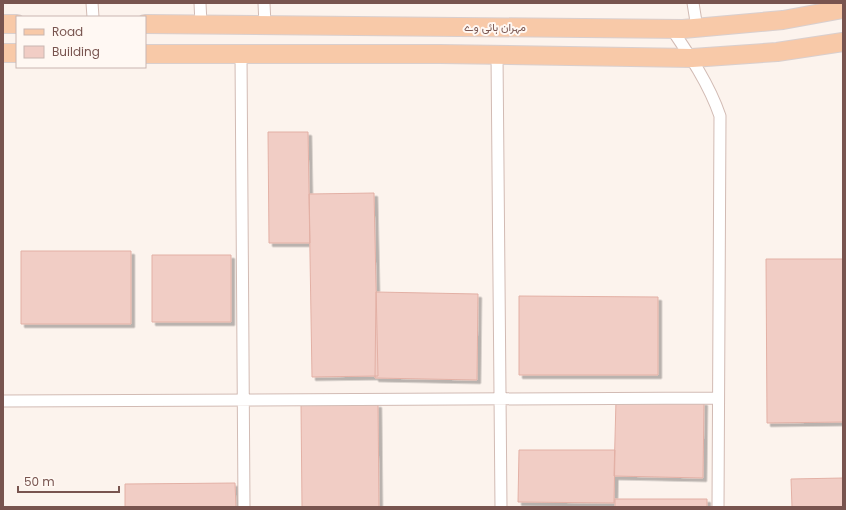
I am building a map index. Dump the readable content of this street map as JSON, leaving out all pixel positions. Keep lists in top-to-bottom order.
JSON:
{
  "streets": {
    "main road": ["مہران ہائی وے"]
  },
  "legend": ["Road", "Building"],
  "scale_bar": "50 m"
}
